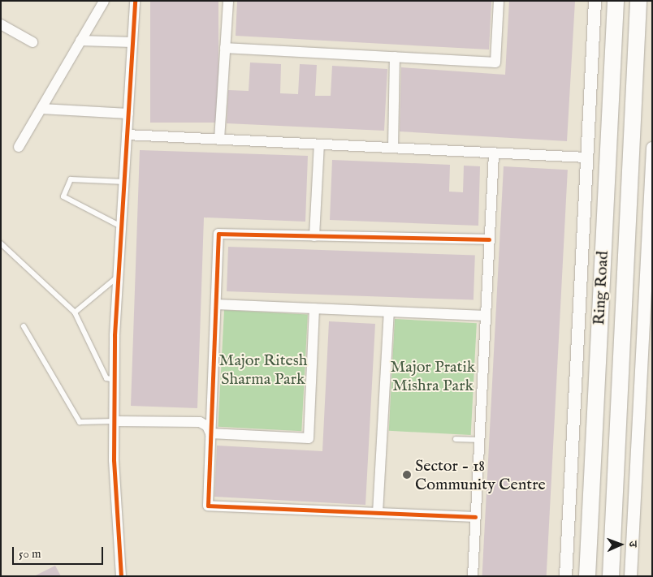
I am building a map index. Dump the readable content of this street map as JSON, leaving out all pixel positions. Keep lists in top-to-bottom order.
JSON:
{
  "streets": {
    "highway": ["Ring Road"]
  },
  "parks": ["Major Ritesh Sharma Park", "Major Pratik Mishra Park"],
  "places": ["Sector - 18 Community Centre"],
  "scale_bar": "50 m",
  "north": "right"
}
